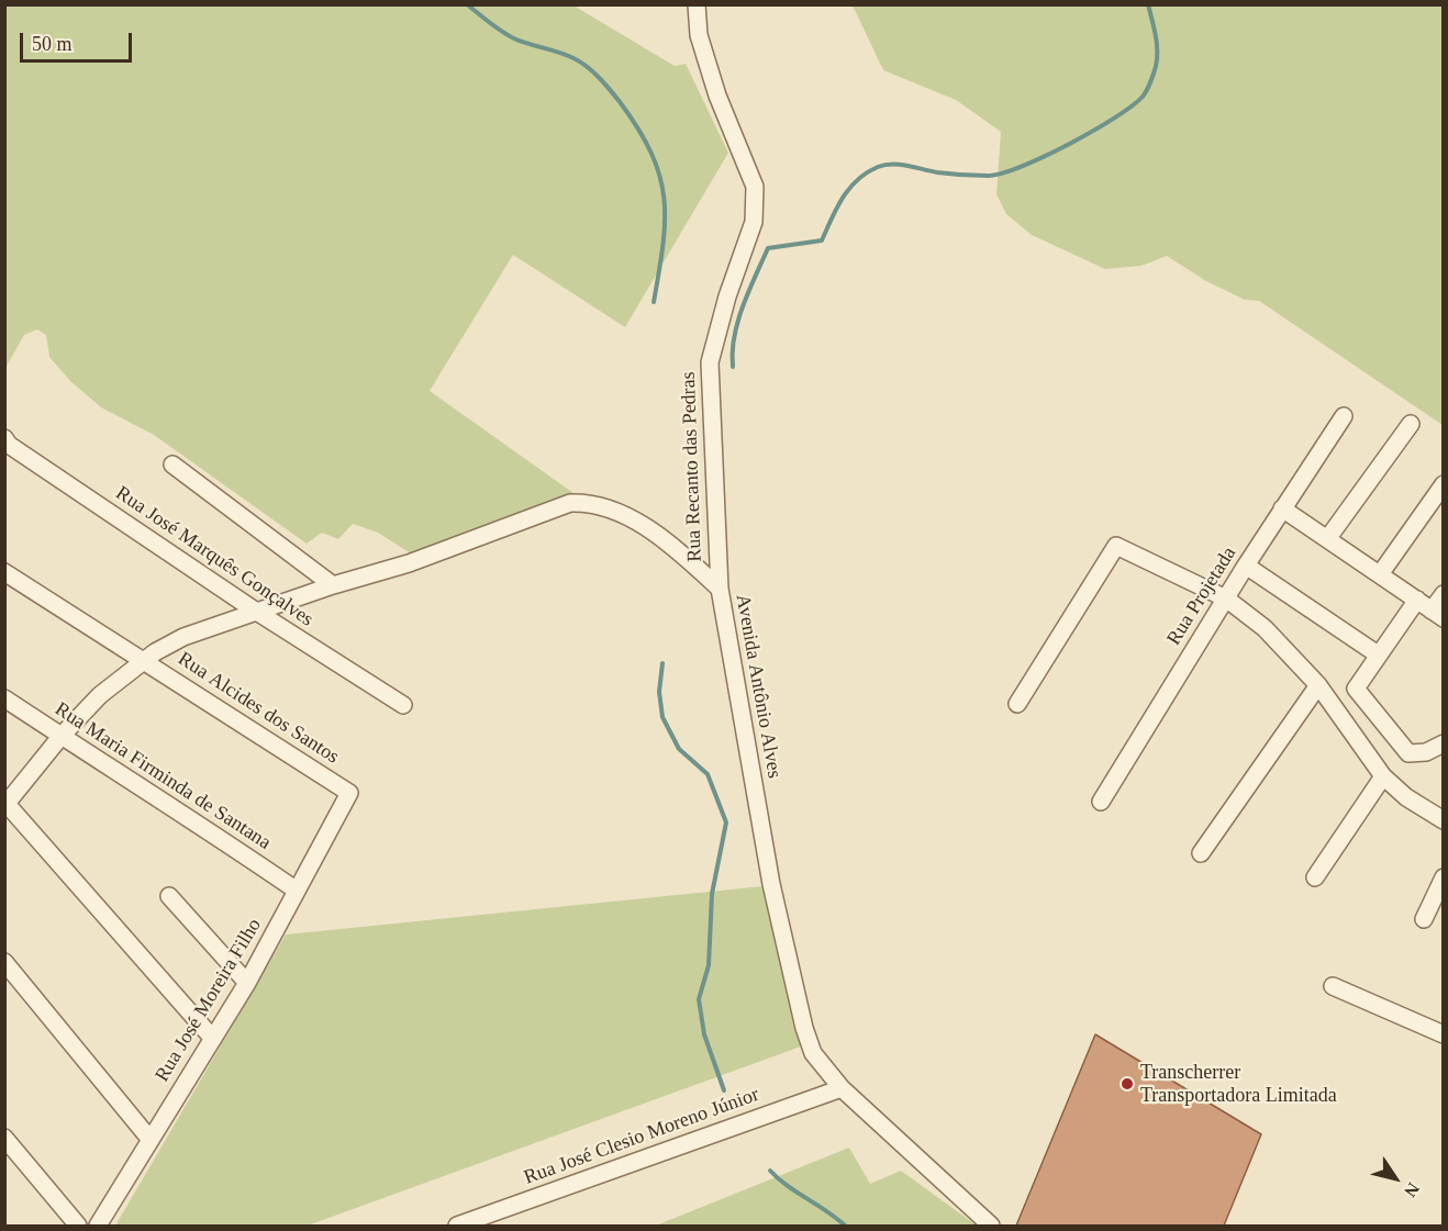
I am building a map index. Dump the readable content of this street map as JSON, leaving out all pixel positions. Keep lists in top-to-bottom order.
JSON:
{
  "streets": {
    "street": [
      "Rua Recanto das Pedras",
      "Rua José Marquês Gonçalves",
      "Rua Projetada",
      "Avenida Antônio Alves",
      "Rua Alcides dos Santos",
      "Rua Maria Firminda de Santana",
      "Rua José Moreira Filho",
      "Rua José Clesio Moreno Júnior"
    ]
  },
  "crossings": [
    ["Rua Recanto das Pedras", "Avenida Antônio Alves"],
    ["Rua José Marquês Gonçalves", "Avenida Antônio Alves"],
    ["Avenida Antônio Alves", "Rua Alcides dos Santos"],
    ["Avenida Antônio Alves", "Rua Maria Firminda de Santana"],
    ["Avenida Antônio Alves", "Rua José Clesio Moreno Júnior"],
    ["Rua Alcides dos Santos", "Rua José Moreira Filho"],
    ["Rua Maria Firminda de Santana", "Rua José Moreira Filho"]
  ],
  "places": ["Transcherrer Transportadora Limitada"],
  "scale_bar": "50 m",
  "north": "bottom right"
}
